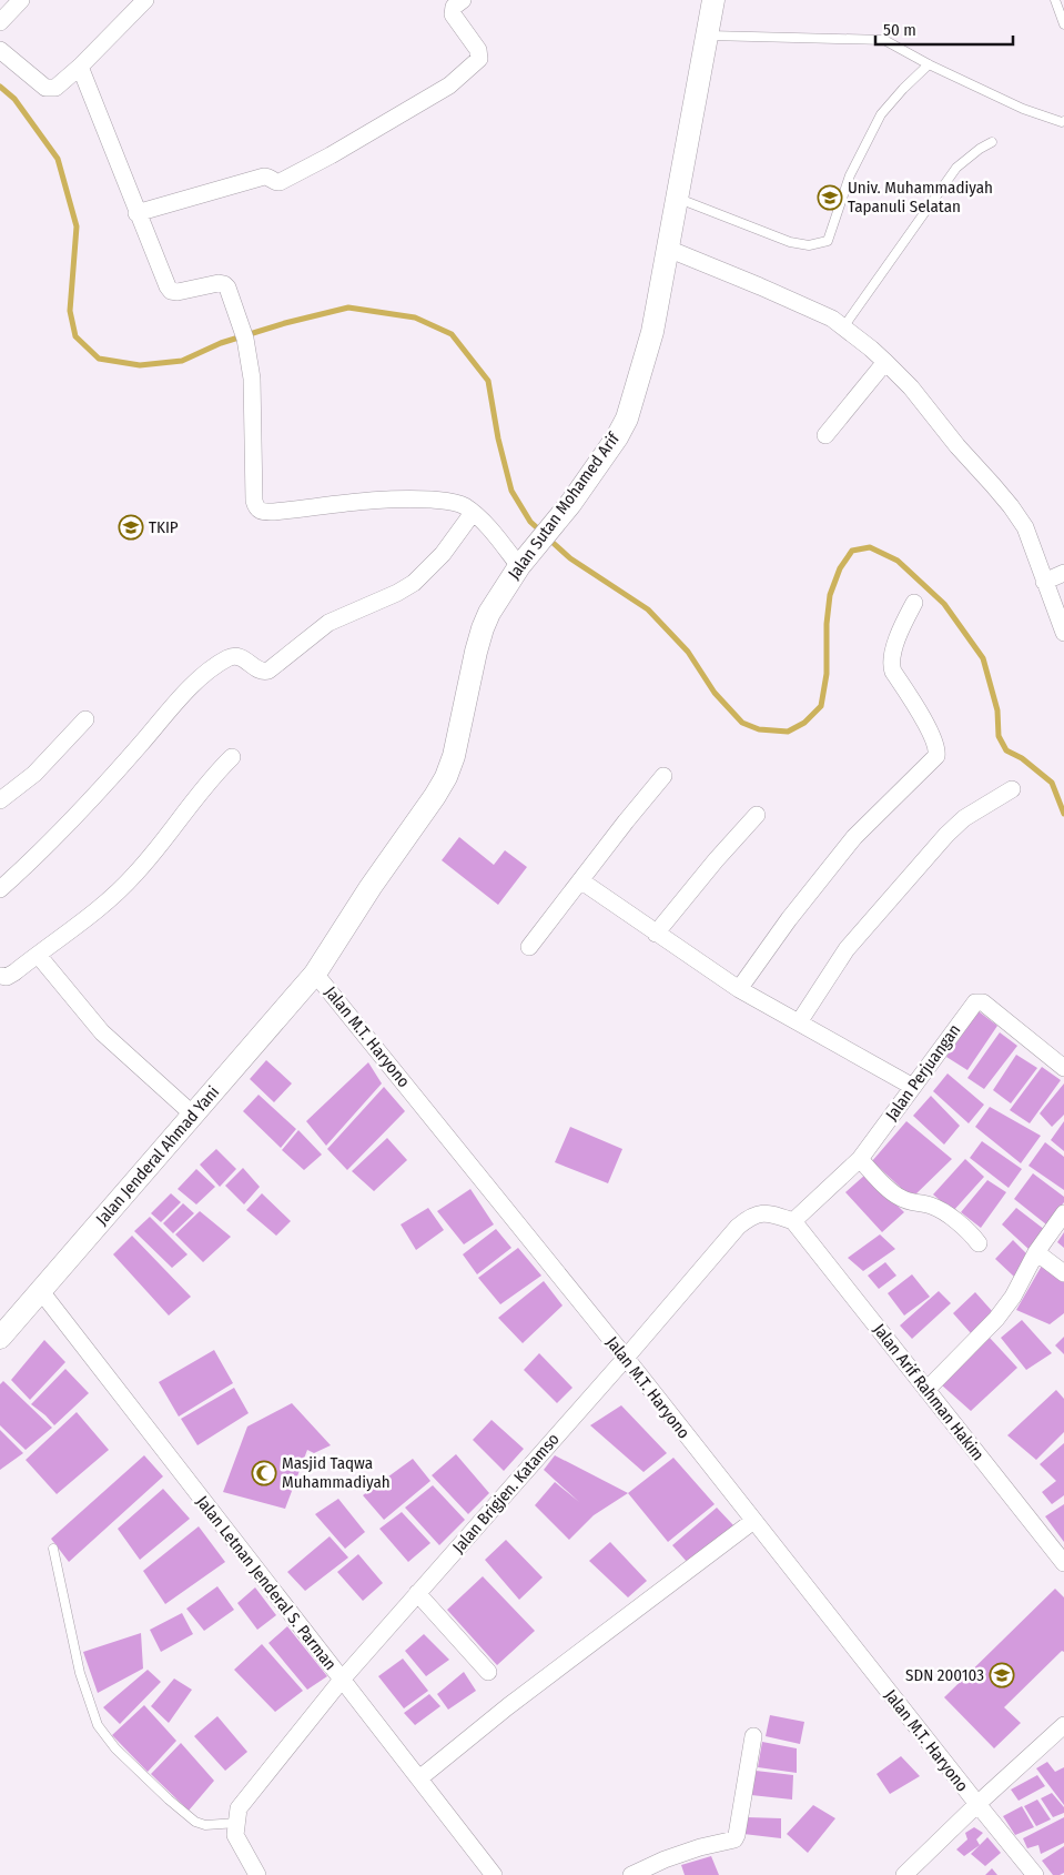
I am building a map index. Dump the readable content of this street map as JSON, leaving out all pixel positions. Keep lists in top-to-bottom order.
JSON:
{
  "streets": {
    "street": [
      "Jalan Sutan Mohamed Arif",
      "Jalan M.T. Haryono",
      "Jalan Perjuangan",
      "Jalan Jenderal Ahmad Yani",
      "Jalan Arif Rahman Hakim",
      "Jalan Brigjen. Katamso",
      "Jalan Letnan Jenderal S. Parman"
    ]
  },
  "crossings": [
    ["Jalan Sutan Mohamed Arif", "Jalan M.T. Haryono"],
    ["Jalan Sutan Mohamed Arif", "Jalan Jenderal Ahmad Yani"],
    ["Jalan M.T. Haryono", "Jalan Jenderal Ahmad Yani"],
    ["Jalan M.T. Haryono", "Jalan Brigjen. Katamso"],
    ["Jalan Perjuangan", "Jalan Arif Rahman Hakim"],
    ["Jalan Perjuangan", "Jalan Brigjen. Katamso"],
    ["Jalan Jenderal Ahmad Yani", "Jalan Letnan Jenderal S. Parman"],
    ["Jalan Arif Rahman Hakim", "Jalan Brigjen. Katamso"],
    ["Jalan Brigjen. Katamso", "Jalan Letnan Jenderal S. Parman"]
  ],
  "places": {
    "school or university": ["Univ. Muhammadiyah Tapanuli Selatan", "TKIP", "SDN 200103"],
    "mosque": ["Masjid Taqwa Muhammadiyah"]
  },
  "scale_bar": "50 m"
}
